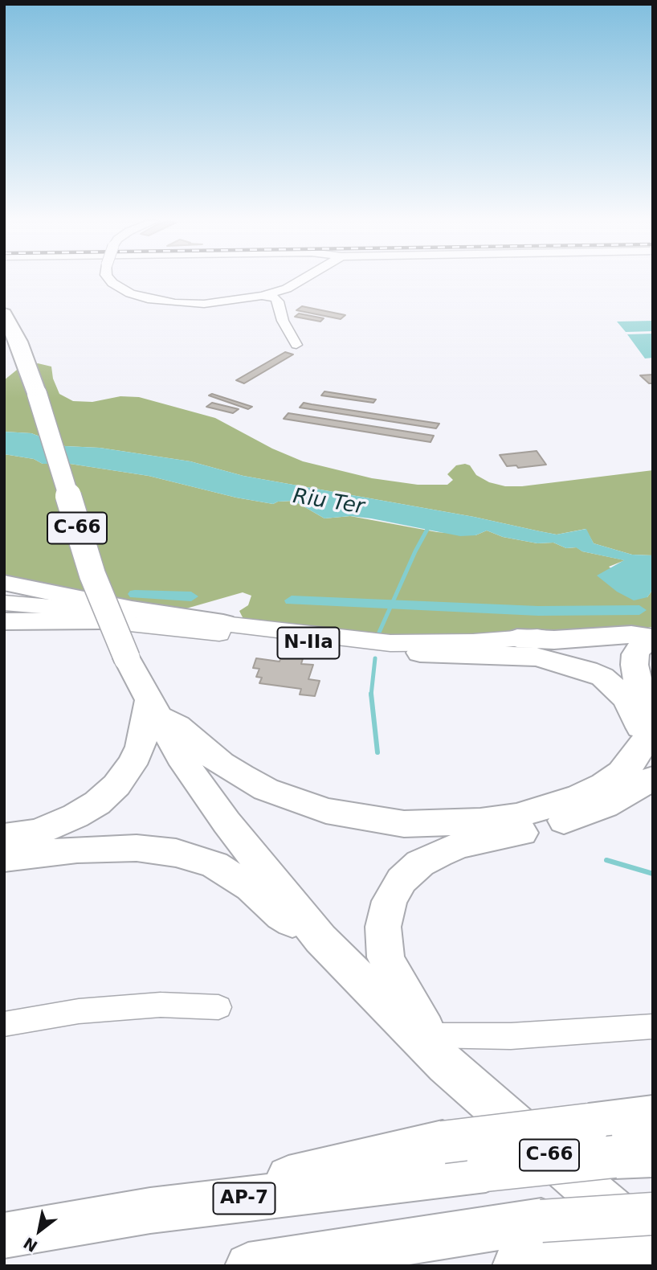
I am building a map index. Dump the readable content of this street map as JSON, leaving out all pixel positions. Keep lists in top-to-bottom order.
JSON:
{
  "streets": {
    "highway": ["C-66", "AP-7"],
    "main road": ["N-IIa"]
  },
  "water": ["Riu Ter"],
  "north": "bottom left"
}
